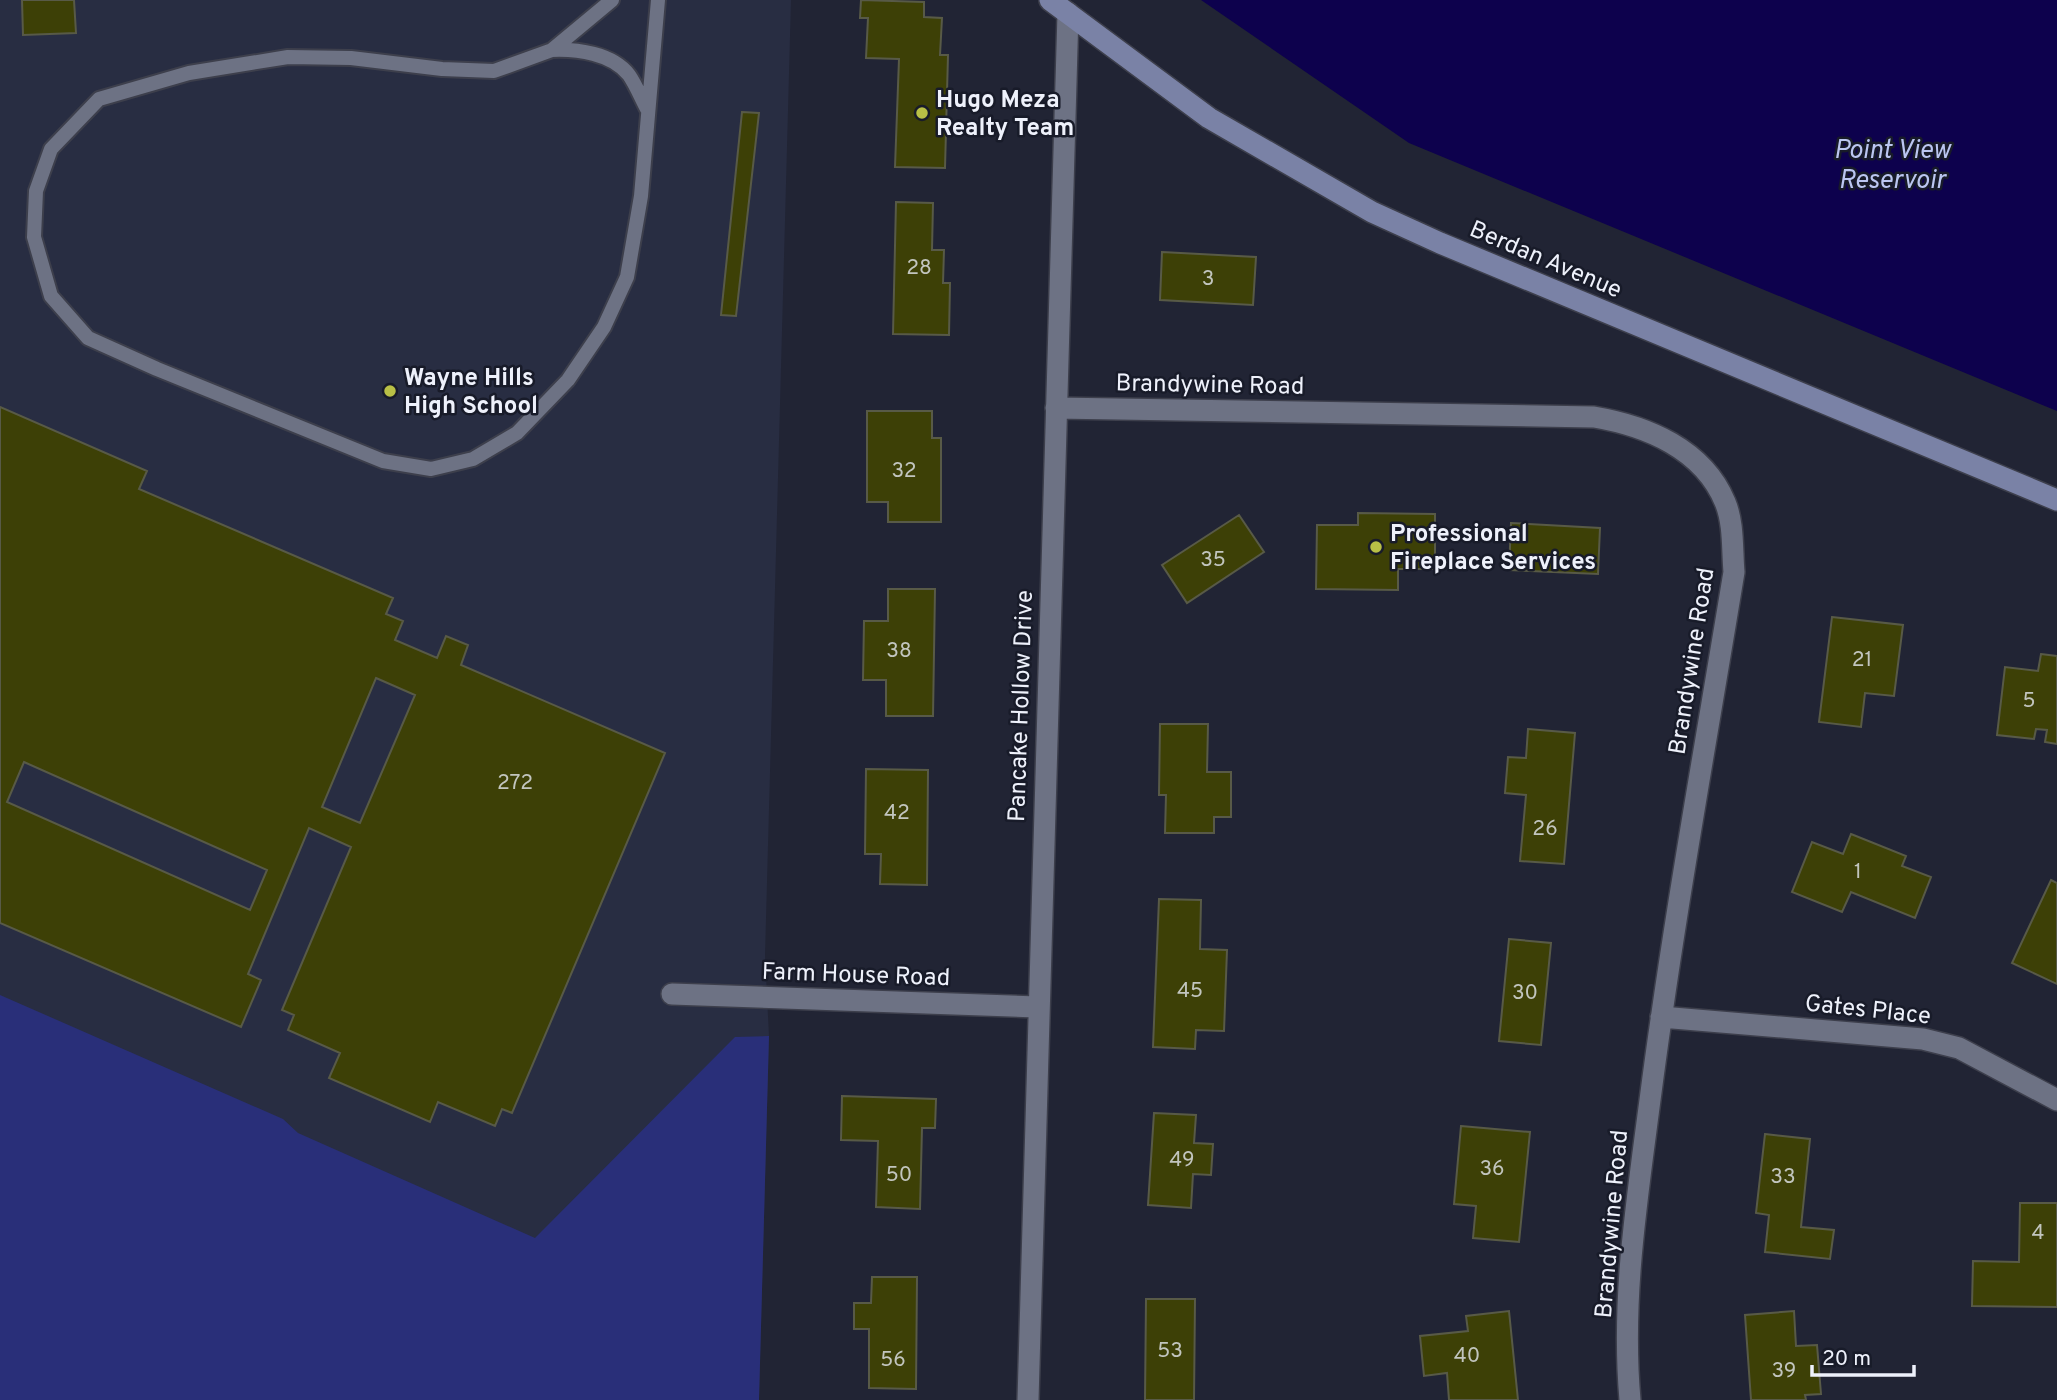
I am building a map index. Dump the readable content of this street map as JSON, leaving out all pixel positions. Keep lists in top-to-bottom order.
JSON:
{
  "streets": {
    "main road": ["Berdan Avenue"],
    "street": [
      "Brandywine Road",
      "Pancake Hollow Drive",
      "Farm House Road",
      "Gates Place"
    ]
  },
  "crossings": [
    ["Berdan Avenue", "Pancake Hollow Drive"],
    ["Brandywine Road", "Pancake Hollow Drive"],
    ["Brandywine Road", "Gates Place"],
    ["Pancake Hollow Drive", "Farm House Road"]
  ],
  "water": ["Point View Reservoir"],
  "places": ["Hugo Meza Realty Team", "Wayne Hills High School", "Professional Fireplace Services"],
  "house_numbers": [
    "28",
    "3",
    "32",
    "35",
    "38",
    "21",
    "5",
    "272",
    "42",
    "26",
    "1",
    "45",
    "30",
    "49",
    "36",
    "50",
    "33",
    "4",
    "53",
    "40",
    "56",
    "39"
  ],
  "scale_bar": "20 m"
}
